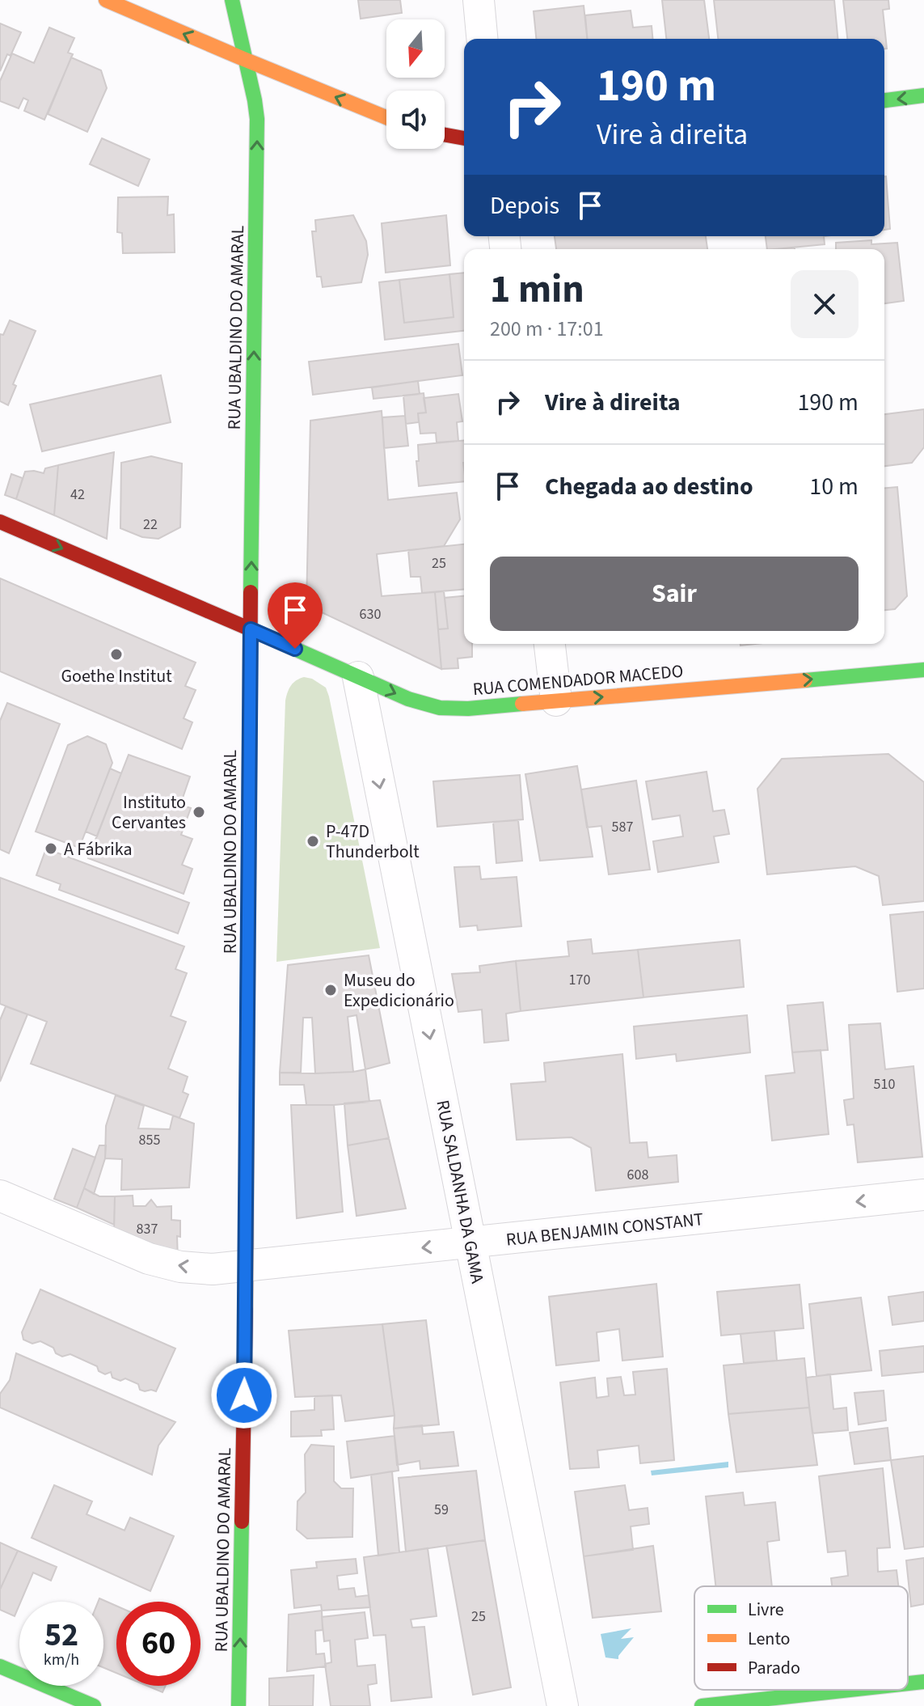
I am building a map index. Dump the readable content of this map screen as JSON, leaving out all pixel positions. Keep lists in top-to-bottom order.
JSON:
{
  "streets": {
    "main road": ["RUA UBALDINO DO AMARAL", "RUA COMENDADOR MACEDO"],
    "street": ["RUA SALDANHA DA GAMA", "RUA BENJAMIN CONSTANT"]
  },
  "crossings": [
    ["RUA UBALDINO DO AMARAL", "RUA COMENDADOR MACEDO"],
    ["RUA UBALDINO DO AMARAL", "RUA BENJAMIN CONSTANT"],
    ["RUA COMENDADOR MACEDO", "RUA SALDANHA DA GAMA"],
    ["RUA SALDANHA DA GAMA", "RUA BENJAMIN CONSTANT"]
  ],
  "one_way": [
    "RUA UBALDINO DO AMARAL",
    "RUA COMENDADOR MACEDO",
    "RUA SALDANHA DA GAMA",
    "RUA BENJAMIN CONSTANT"
  ],
  "places": [
    "Goethe Institut",
    "Instituto Cervantes",
    "P-47D Thunderbolt",
    "A Fábrika",
    "Museu do Expedicionário"
  ],
  "house_numbers": [
    "42",
    "22",
    "25",
    "630",
    "587",
    "170",
    "510",
    "855",
    "608",
    "837",
    "59",
    "25"
  ],
  "legend": ["Livre", "Lento", "Parado"],
  "north": "bottom",
  "page": {
    "turn": ["190 m", "Vire à direita"],
    "then": "Depois",
    "heading": ["1 min", "200 m · 17:01"],
    "list": [
      {
        "name": "Vire à direita",
        "value": "190 m"
      },
      {
        "name": "Chegada ao destino",
        "value": "10 m"
      }
    ],
    "buttons": "Sair",
    "speed": "52 km/h",
    "limit": "60"
  }
}
